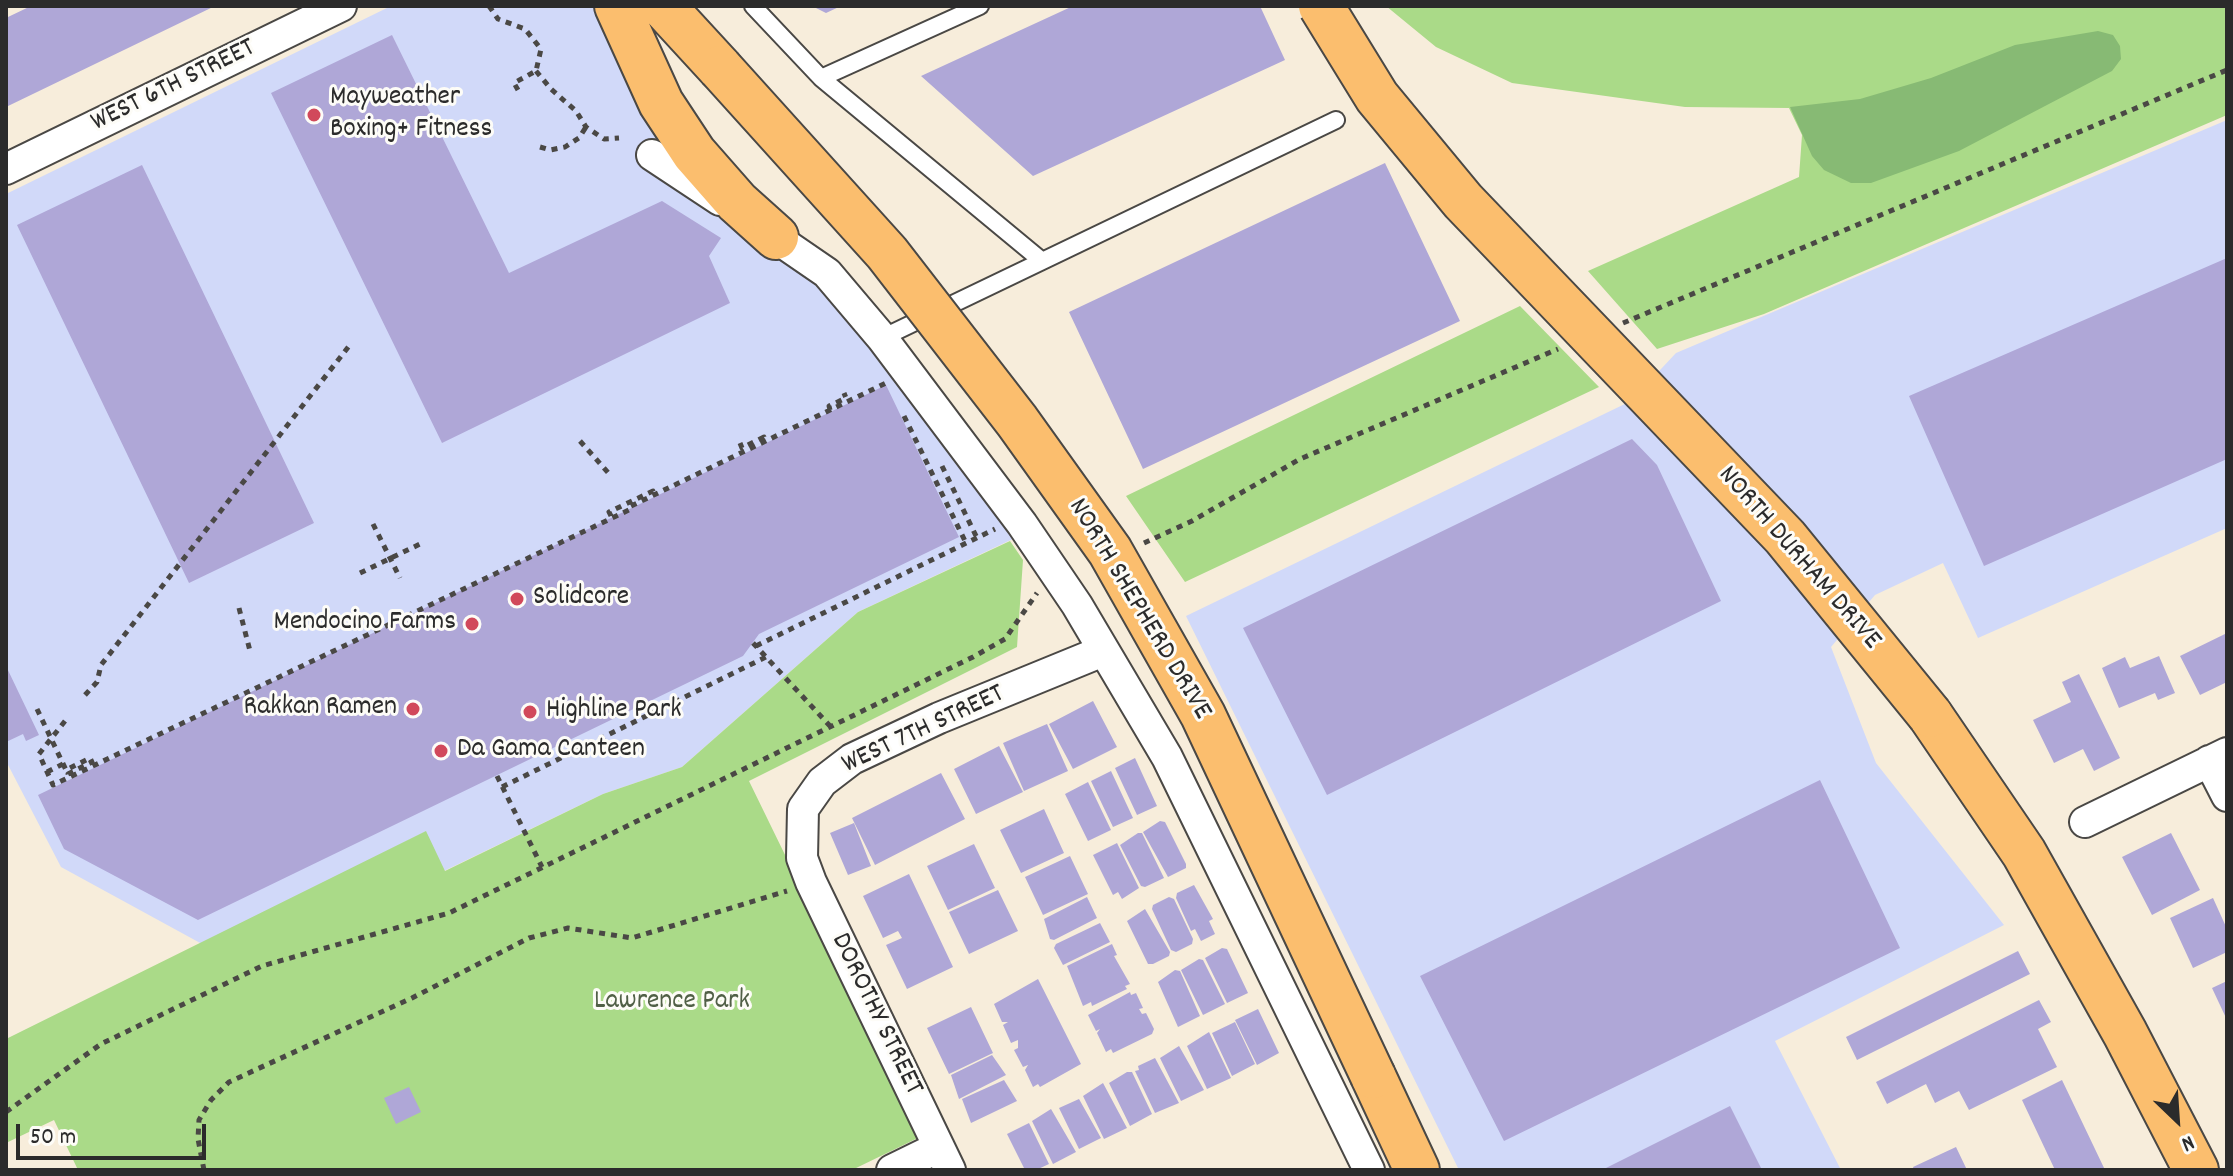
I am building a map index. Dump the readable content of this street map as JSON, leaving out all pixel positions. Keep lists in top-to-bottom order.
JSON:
{
  "streets": {
    "main road": ["NORTH DURHAM DRIVE", "NORTH SHEPHERD DRIVE"],
    "street": ["WEST 6TH STREET", "WEST 7TH STREET", "DOROTHY STREET"]
  },
  "crossings": [
    ["NORTH SHEPHERD DRIVE", "WEST 7TH STREET"],
    ["WEST 7TH STREET", "DOROTHY STREET"]
  ],
  "parks": ["Lawrence Park"],
  "places": [
    "Mayweather Boxing+ Fitness",
    "Solidcore",
    "Mendocino Farms",
    "Rakkan Ramen",
    "Highline Park",
    "Da Gama Canteen"
  ],
  "scale_bar": "50 m",
  "north": "bottom right"
}
